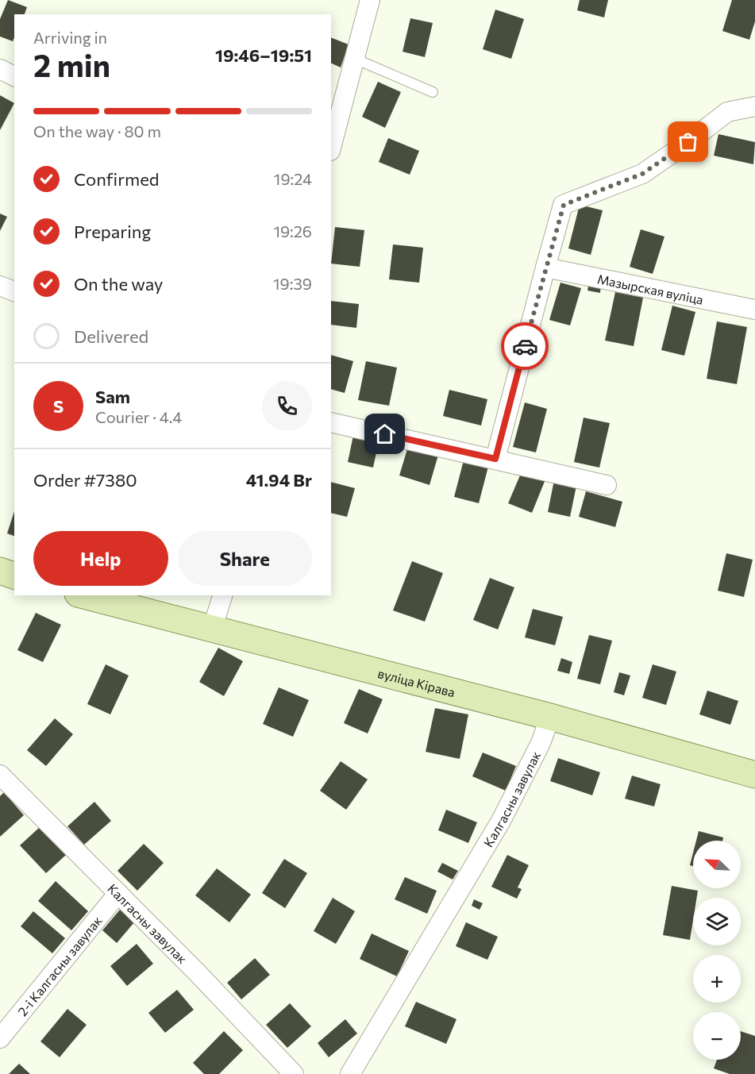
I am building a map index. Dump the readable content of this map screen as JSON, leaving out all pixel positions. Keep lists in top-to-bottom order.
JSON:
{
  "streets": {
    "main road": ["вуліца Кірава"],
    "street": ["Мазырская вуліца", "Калгасны завулак", "2-і Калгасны завулак"]
  },
  "crossings": [
    ["вуліца Кірава", "Калгасны завулак"],
    ["Калгасны завулак", "2-і Калгасны завулак"]
  ],
  "north": "top left",
  "page": {
    "heading": ["2 min", "Arriving in", "19:46–19:51"],
    "panel": [
      "Sam",
      "Courier · 4.4",
      "Order #7380",
      "41.94 Br"
    ],
    "bar": "On the way · 80 m",
    "list": [
      ["Confirmed", "19:24"],
      ["Preparing", "19:26"],
      ["On the way", "19:39"],
      "Delivered"
    ],
    "round": "S",
    "buttons": ["Help", "Share"],
    "map_buttons": ["+", "−"]
  }
}
